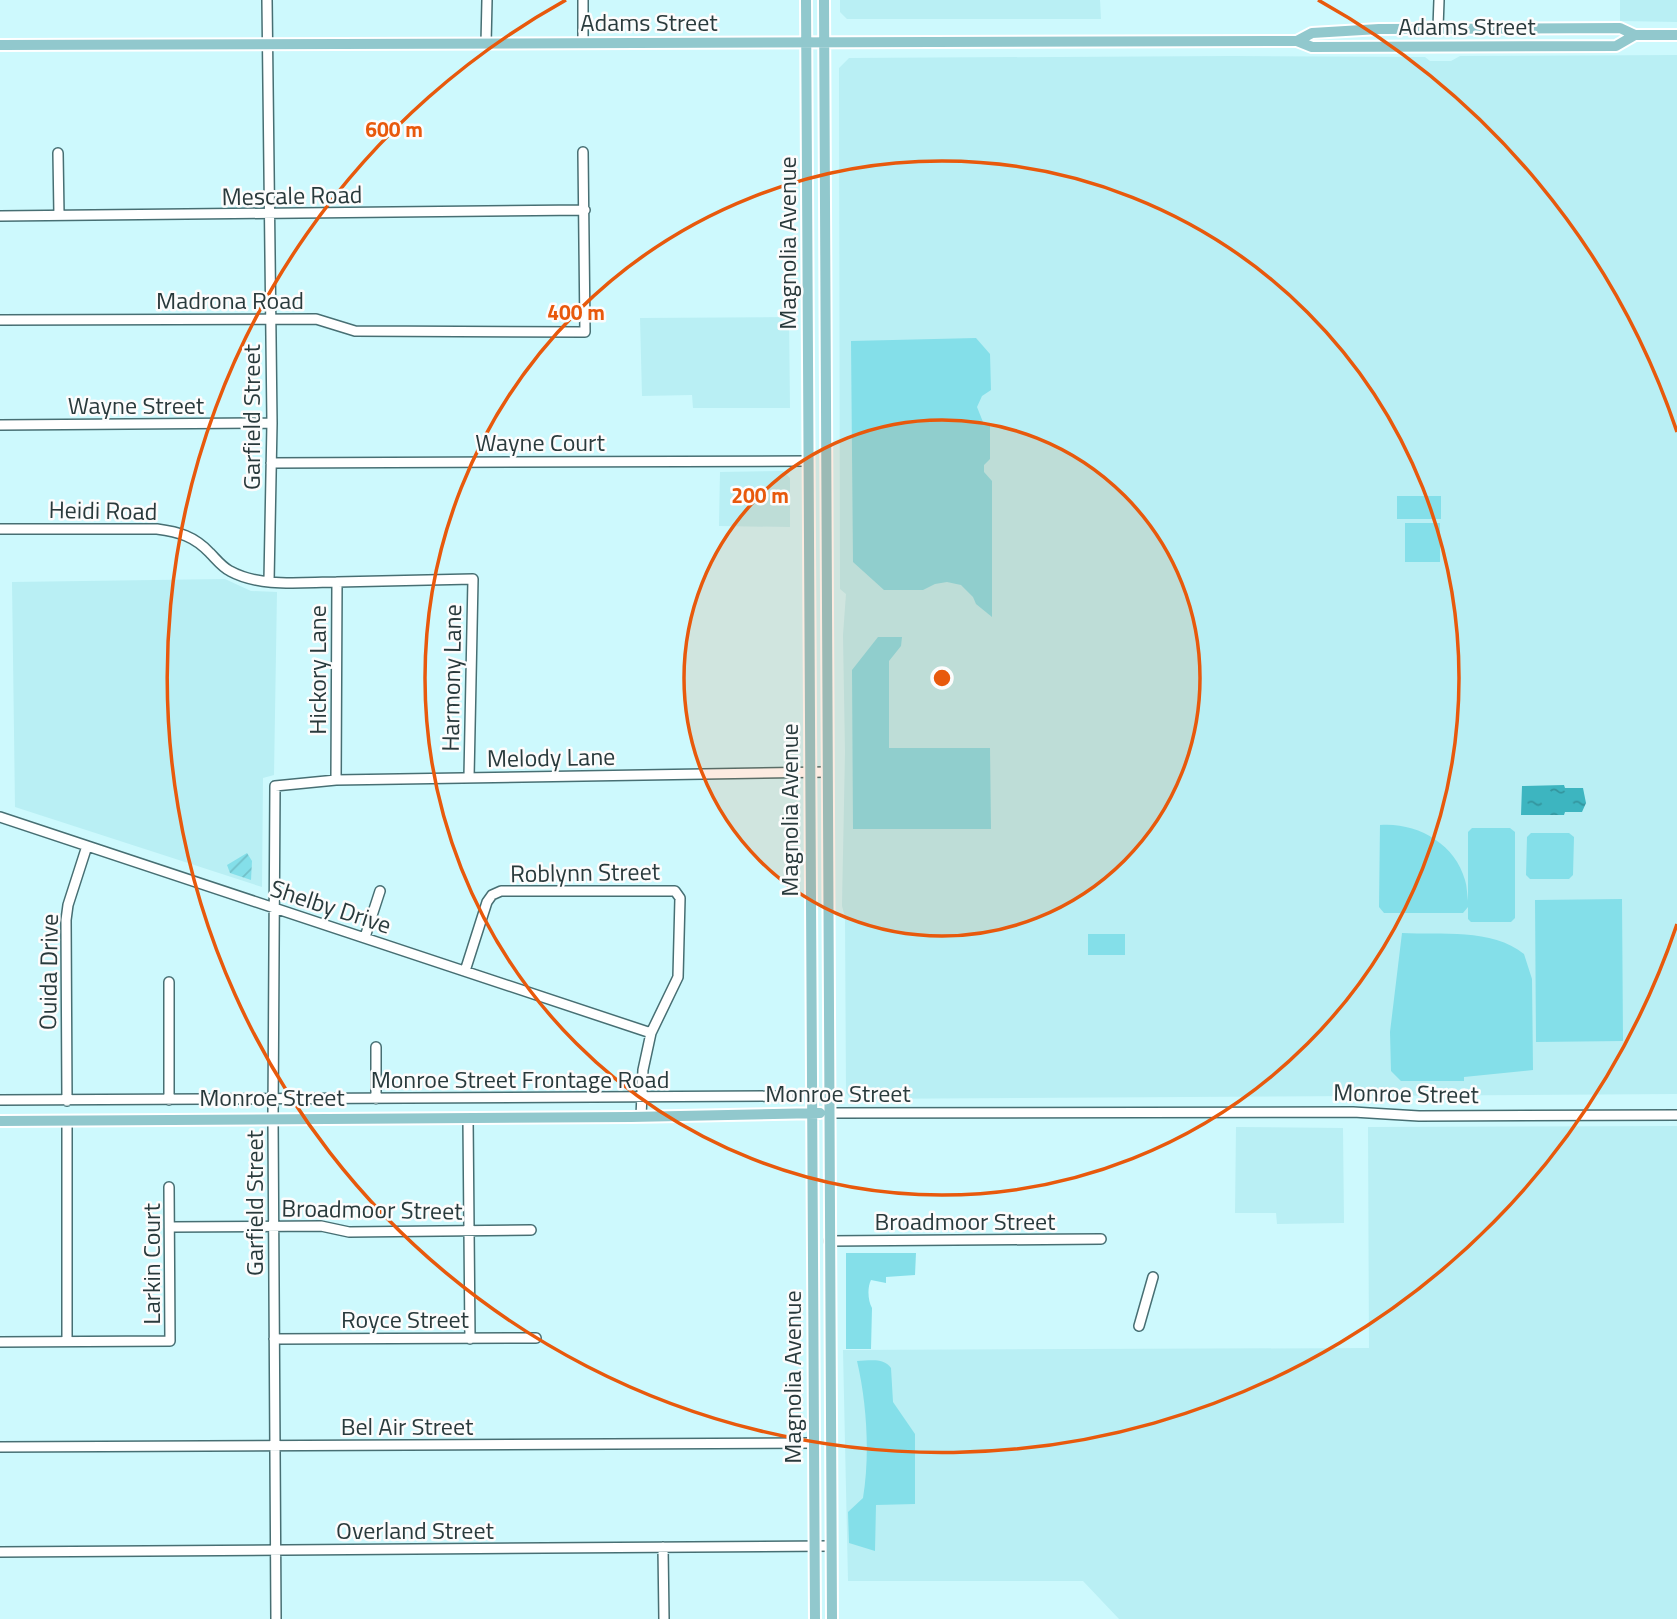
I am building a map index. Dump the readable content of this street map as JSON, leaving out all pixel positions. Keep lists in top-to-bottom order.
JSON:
{
  "streets": {
    "main road": ["Adams Street", "Magnolia Avenue", "Monroe Street"],
    "street": [
      "Mescale Road",
      "Madrona Road",
      "Wayne Street",
      "Garfield Street",
      "Wayne Court",
      "Heidi Road",
      "Hickory Lane",
      "Harmony Lane",
      "Melody Lane",
      "Roblynn Street",
      "Shelby Drive",
      "Ouida Drive",
      "Monroe Street Frontage Road",
      "Broadmoor Street",
      "Larkin Court",
      "Royce Street",
      "Bel Air Street",
      "Overland Street"
    ]
  },
  "crossings": [
    ["Adams Street", "Magnolia Avenue"],
    ["Adams Street", "Garfield Street"],
    ["Mescale Road", "Madrona Road"],
    ["Mescale Road", "Garfield Street"],
    ["Magnolia Avenue", "Wayne Court"],
    ["Magnolia Avenue", "Melody Lane"],
    ["Magnolia Avenue", "Monroe Street"],
    ["Magnolia Avenue", "Broadmoor Street"],
    ["Magnolia Avenue", "Bel Air Street"],
    ["Magnolia Avenue", "Overland Street"],
    ["Madrona Road", "Garfield Street"],
    ["Wayne Street", "Garfield Street"],
    ["Garfield Street", "Wayne Court"],
    ["Garfield Street", "Heidi Road"],
    ["Garfield Street", "Melody Lane"],
    ["Garfield Street", "Shelby Drive"],
    ["Garfield Street", "Monroe Street Frontage Road"],
    ["Garfield Street", "Monroe Street"],
    ["Garfield Street", "Broadmoor Street"],
    ["Garfield Street", "Royce Street"],
    ["Garfield Street", "Bel Air Street"],
    ["Garfield Street", "Overland Street"],
    ["Heidi Road", "Hickory Lane"],
    ["Hickory Lane", "Harmony Lane"],
    ["Hickory Lane", "Melody Lane"],
    ["Harmony Lane", "Melody Lane"],
    ["Roblynn Street", "Shelby Drive"],
    ["Shelby Drive", "Ouida Drive"],
    ["Ouida Drive", "Monroe Street Frontage Road"],
    ["Broadmoor Street", "Larkin Court"]
  ],
  "rings": ["600 m", "400 m", "200 m"]
}
